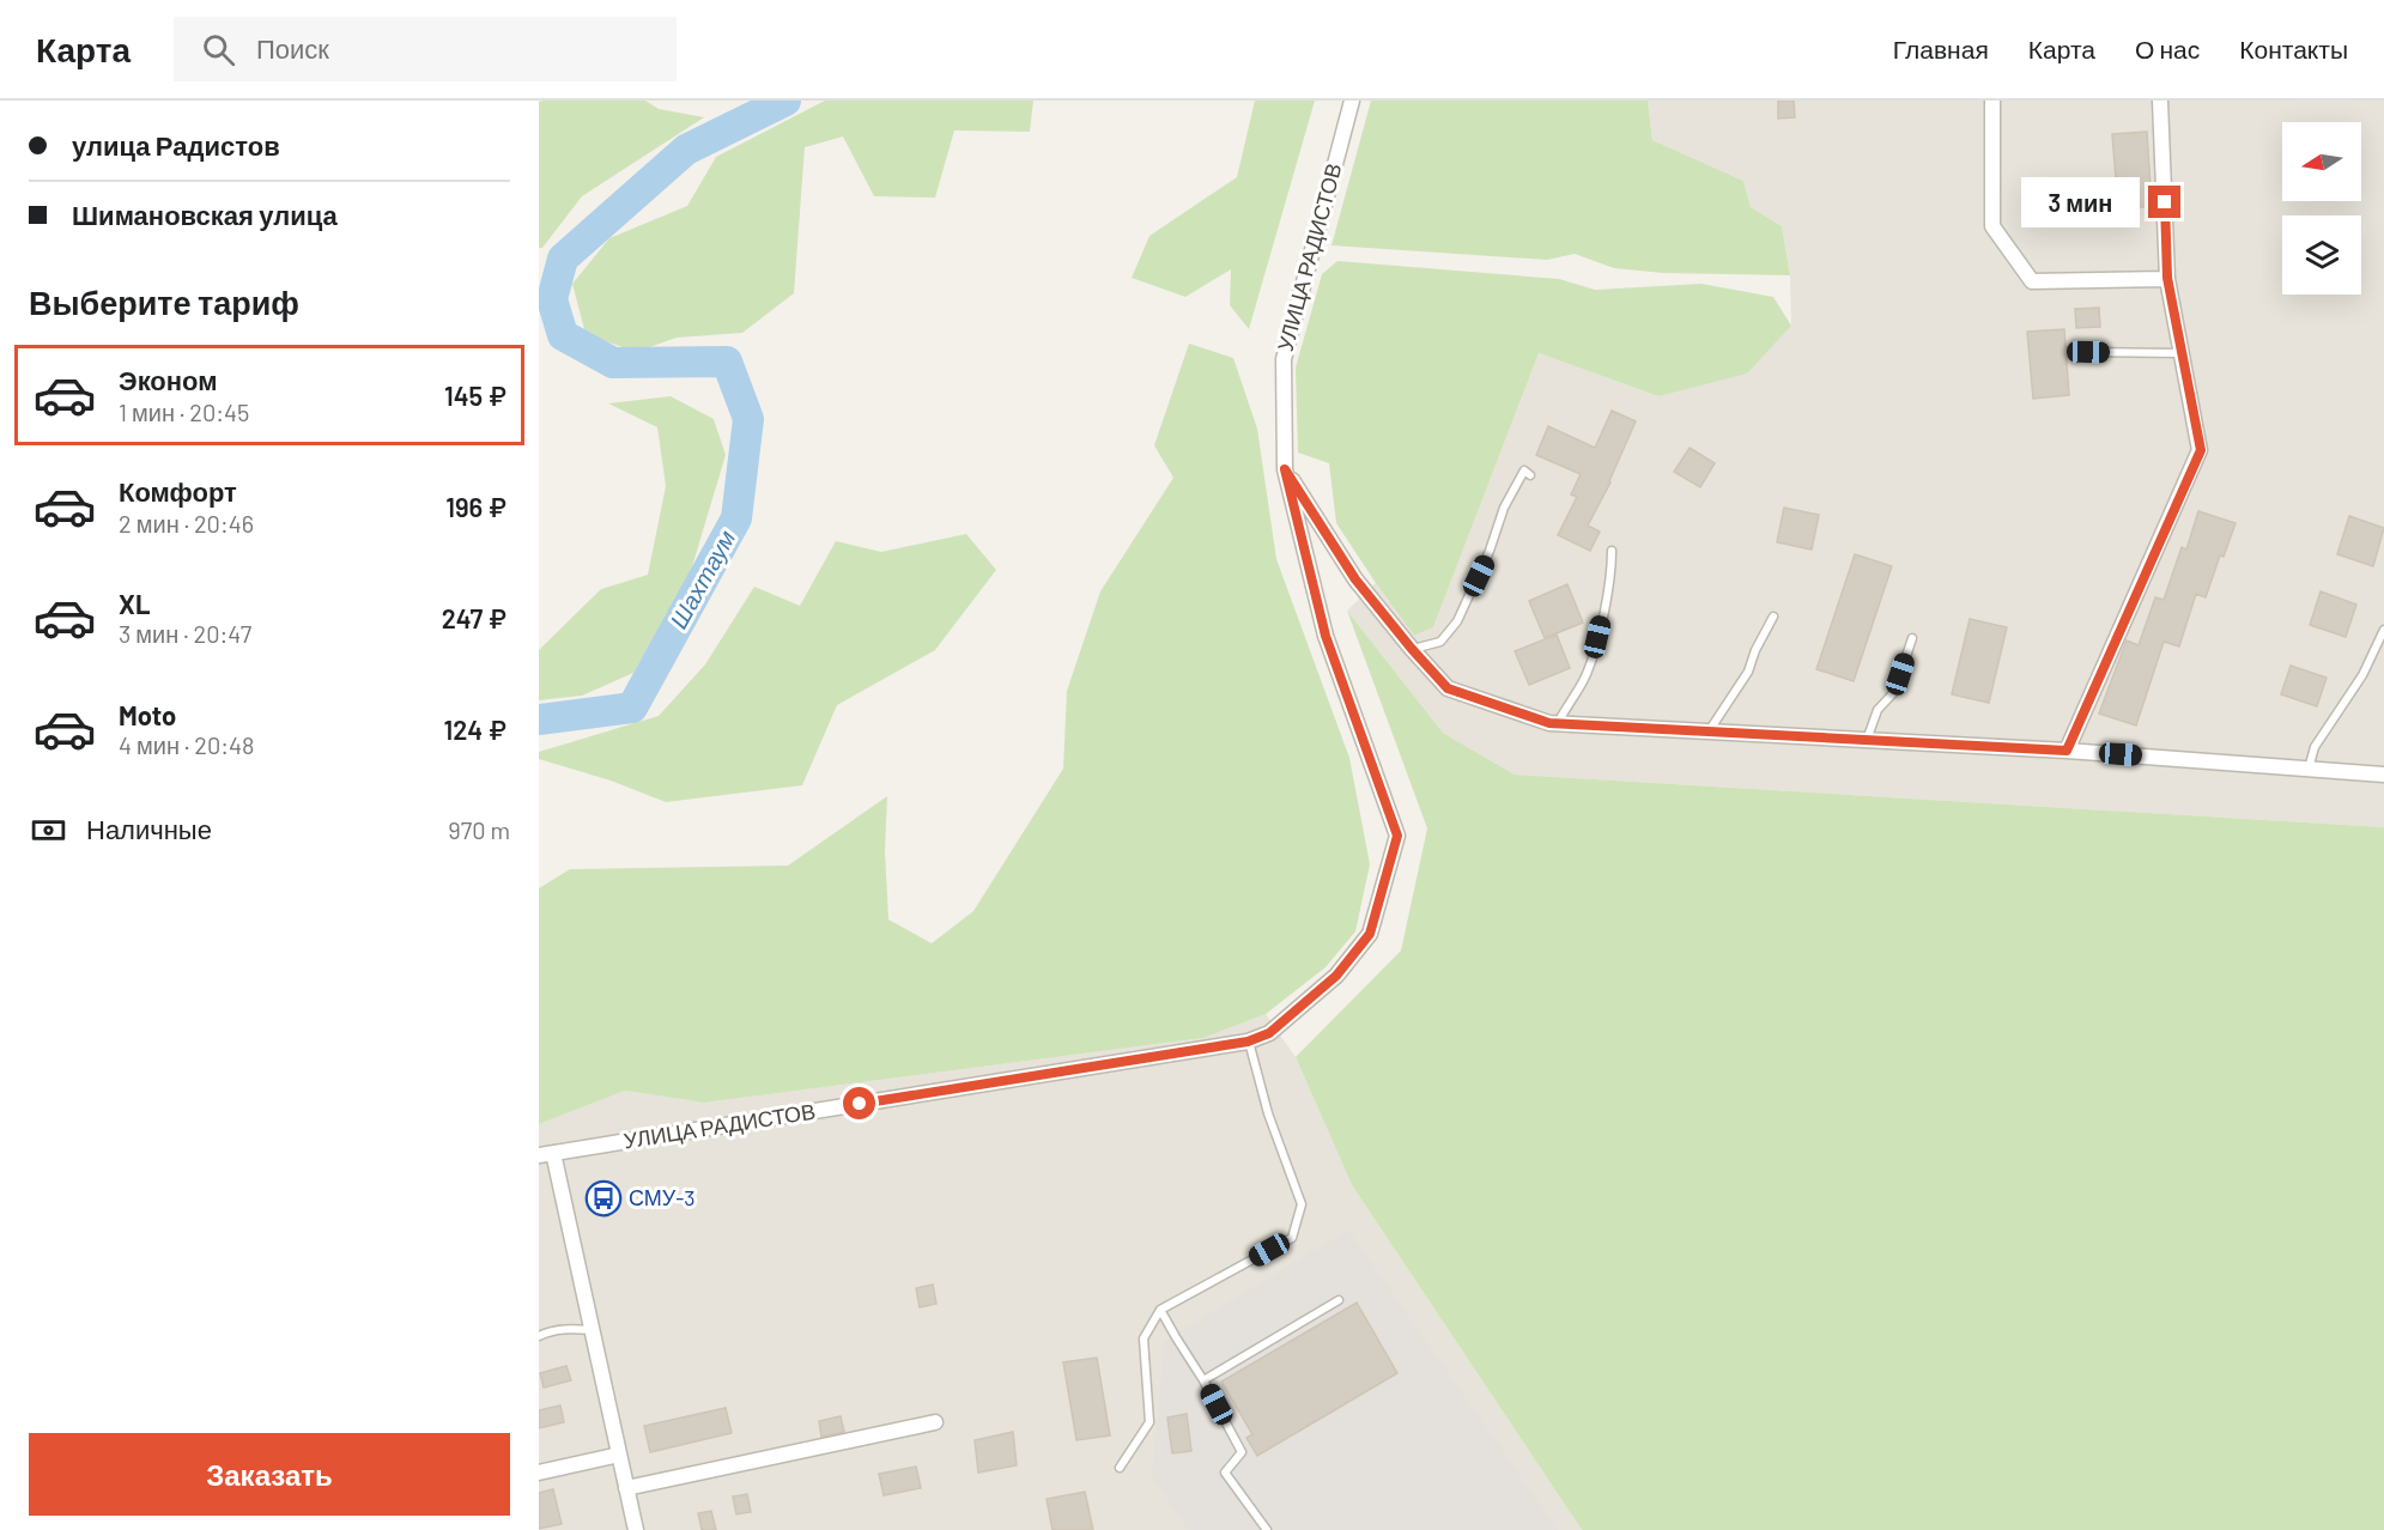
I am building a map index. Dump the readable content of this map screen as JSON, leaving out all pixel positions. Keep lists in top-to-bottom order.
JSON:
{
  "streets": {
    "street": ["УЛИЦА РАДИСТОВ"]
  },
  "water": ["Шахтаум"],
  "places": {
    "bus stop": ["СМУ-3"]
  },
  "north": "left",
  "page": {
    "header": "Карта",
    "search": "Поиск",
    "nav": [
      "Главная",
      "Карта",
      "О нас",
      "Контакты"
    ],
    "banner": ["улица Радистов", "Шимановская улица"],
    "bubble": "3 мин",
    "heading": "Выберите тариф",
    "list": [
      {
        "name": "Эконом",
        "note": "1 мин · 20:45",
        "value": "145 ₽"
      },
      {
        "name": "Комфорт",
        "note": "2 мин · 20:46",
        "value": "196 ₽"
      },
      {
        "name": "XL",
        "note": "3 мин · 20:47",
        "value": "247 ₽"
      },
      {
        "name": "Moto",
        "note": "4 мин · 20:48",
        "value": "124 ₽"
      }
    ],
    "pay": ["Наличные", "970 m"],
    "buttons": "Заказать"
  }
}
